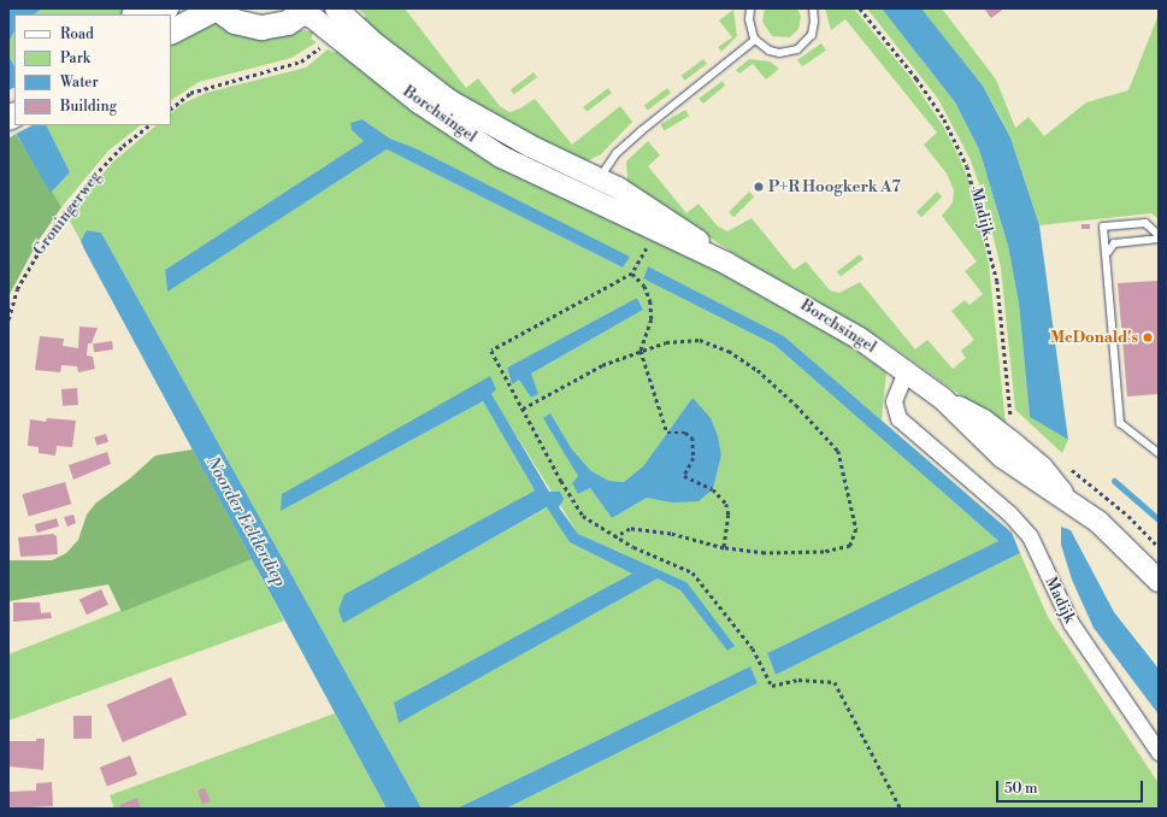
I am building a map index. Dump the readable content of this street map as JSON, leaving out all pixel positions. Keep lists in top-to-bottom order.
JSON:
{
  "streets": {
    "main road": ["Borchsingel"],
    "street": ["Madijk"],
    "path": ["Groningerweg"]
  },
  "crossings": [
    ["Borchsingel", "Madijk"]
  ],
  "water": ["Noorder Eelderdiep"],
  "places": ["P+R Hoogkerk A7", "McDonald's"],
  "legend": [
    "Road",
    "Park",
    "Water",
    "Building"
  ],
  "scale_bar": "50 m"
}
